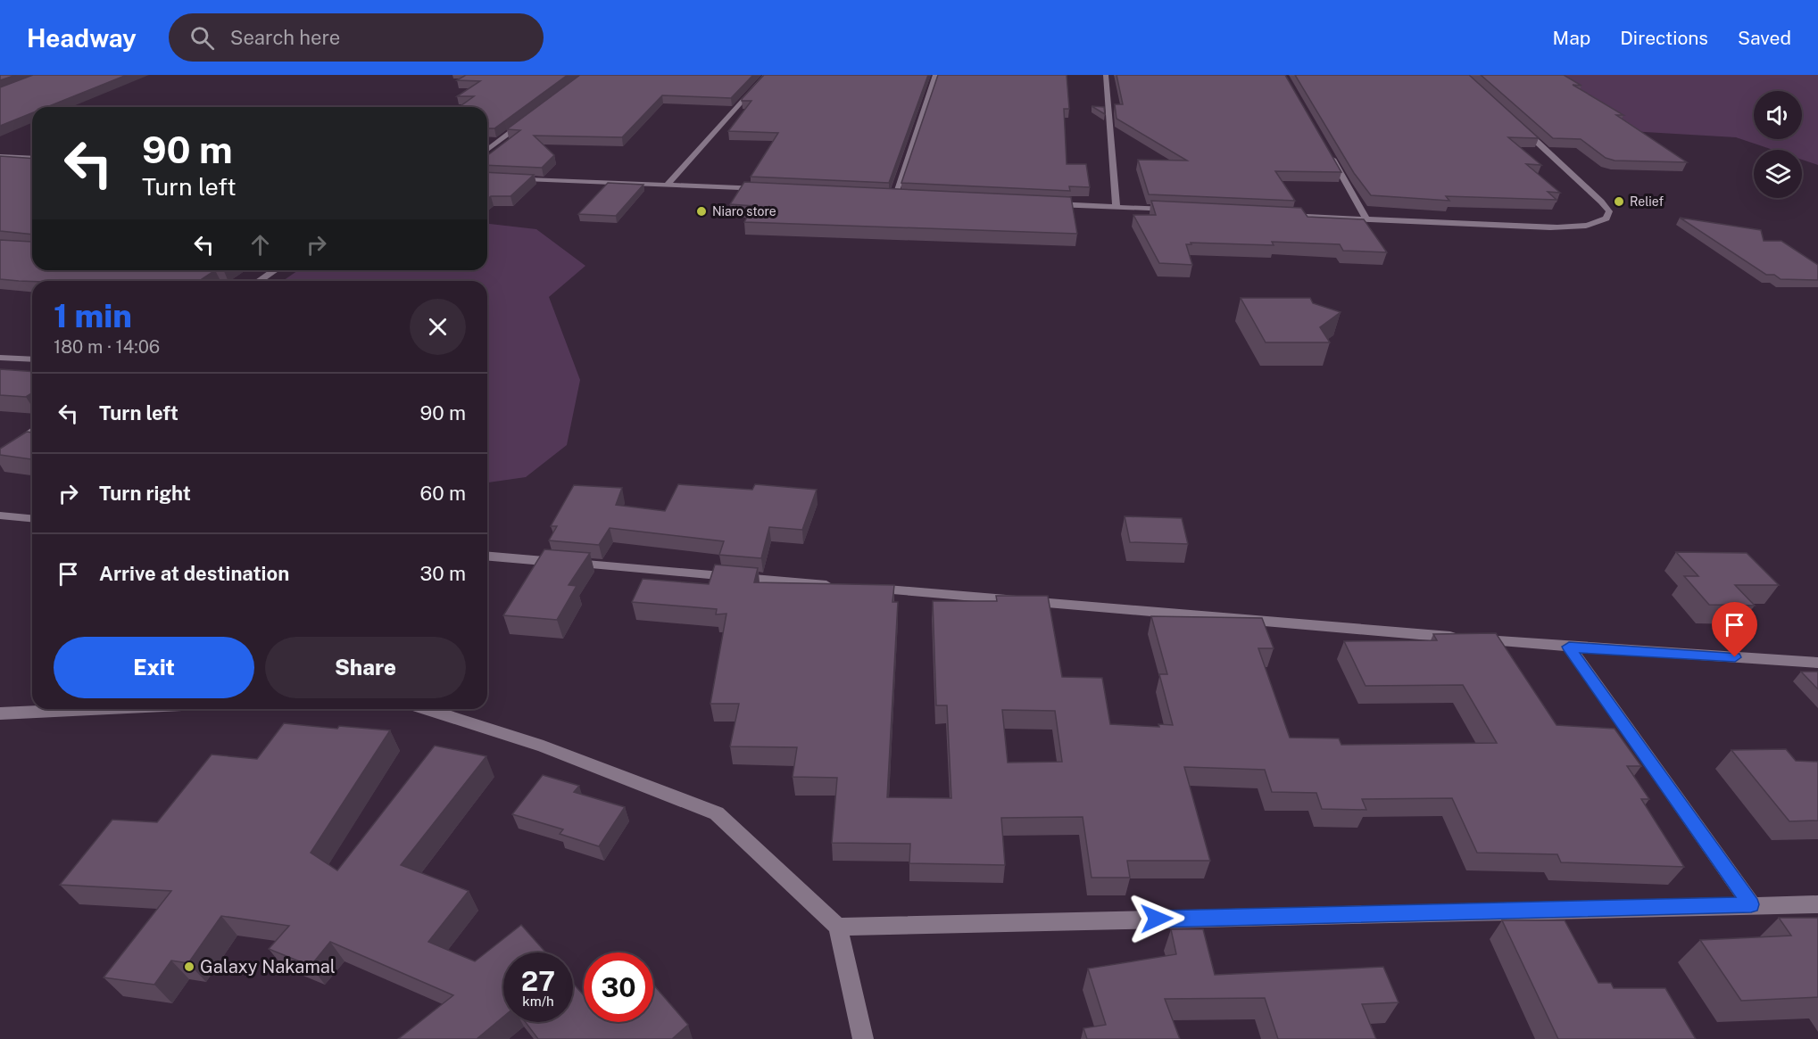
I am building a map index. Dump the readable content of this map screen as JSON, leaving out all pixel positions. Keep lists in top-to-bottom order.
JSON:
{
  "places": ["Relief", "Niaro store", "Galaxy Nakamal"],
  "page": {
    "header": "Headway",
    "search": "Search here",
    "nav": ["Map", "Directions", "Saved"],
    "turn": ["90 m", "Turn left"],
    "heading": ["1 min", "180 m · 14:06"],
    "list": [
      {
        "name": "Turn left",
        "value": "90 m"
      },
      {
        "name": "Turn right",
        "value": "60 m"
      },
      {
        "name": "Arrive at destination",
        "value": "30 m"
      }
    ],
    "buttons": ["Exit", "Share"],
    "speed": "27 km/h",
    "limit": "30"
  }
}
